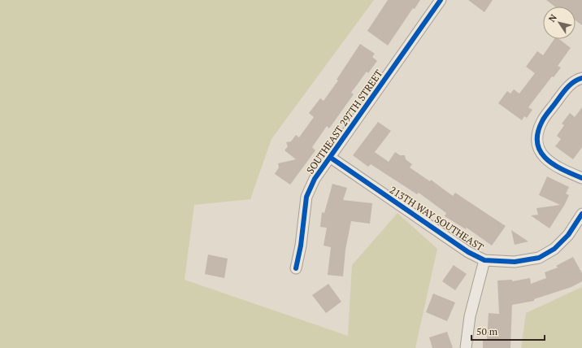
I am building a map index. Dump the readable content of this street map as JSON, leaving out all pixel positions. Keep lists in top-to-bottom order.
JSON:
{
  "streets": {
    "street": ["SOUTHEAST 297TH STREET", "213TH WAY SOUTHEAST"]
  },
  "crossings": [
    ["SOUTHEAST 297TH STREET", "213TH WAY SOUTHEAST"]
  ],
  "scale_bar": "50 m",
  "north": "top left"
}
